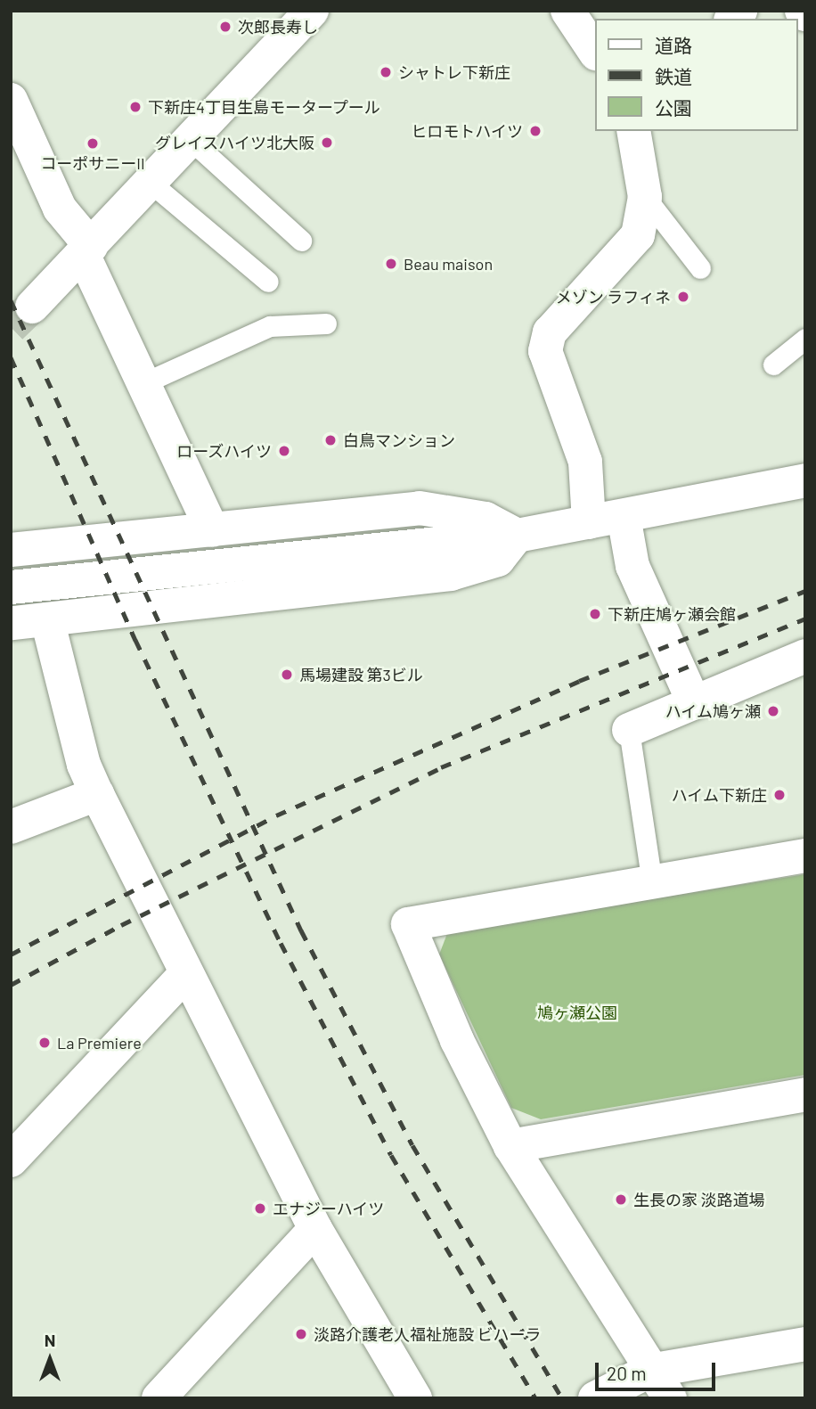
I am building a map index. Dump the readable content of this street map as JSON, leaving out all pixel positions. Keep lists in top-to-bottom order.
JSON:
{
  "parks": ["鳩ヶ瀬公園"],
  "places": [
    "次郎長寿し",
    "シャトレ下新庄",
    "下新庄4丁目生島モータープール",
    "ヒロモトハイツ",
    "グレイスハイツ北大阪",
    "コーポサニーII",
    "Beau maison",
    "メゾン ラフィネ",
    "白鳥マンション",
    "ローズハイツ",
    "下新庄鳩ヶ瀬会館",
    "馬場建設 第3ビル",
    "ハイム鳩ヶ瀬",
    "ハイム下新庄",
    "La Premiere",
    "生長の家 淡路道場",
    "エナジーハイツ",
    "淡路介護老人福祉施設 ビハーラ"
  ],
  "legend": ["道路", "鉄道", "公園"],
  "scale_bar": "20 m",
  "north": "top"
}
